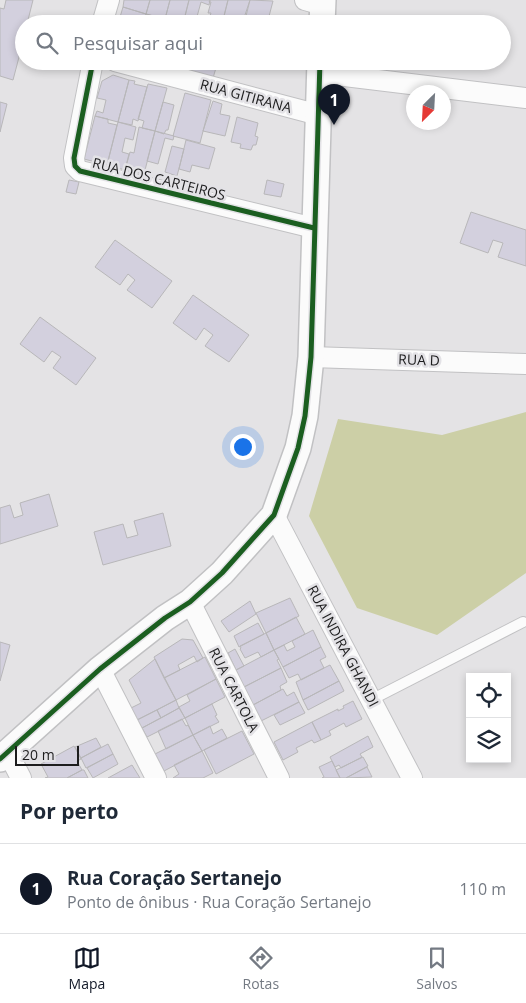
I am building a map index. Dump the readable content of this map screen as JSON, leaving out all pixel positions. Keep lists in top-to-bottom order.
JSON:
{
  "streets": {
    "street": [
      "RUA GITIRANA",
      "RUA DOS CARTEIROS",
      "RUA D",
      "RUA INDIRA GHANDI",
      "RUA CARTOLA"
    ]
  },
  "scale_bar": "20 m",
  "north": "bottom left",
  "page": {
    "search": "Pesquisar aqui",
    "pins": "1",
    "scale": "20 m",
    "heading": "Por perto",
    "list": [
      {
        "mark": "1",
        "name": "Rua Coração Sertanejo",
        "note": "Ponto de ônibus · Rua Coração Sertanejo",
        "value": "110 m"
      }
    ],
    "nav": ["Mapa", "Rotas", "Salvos"]
  }
}
